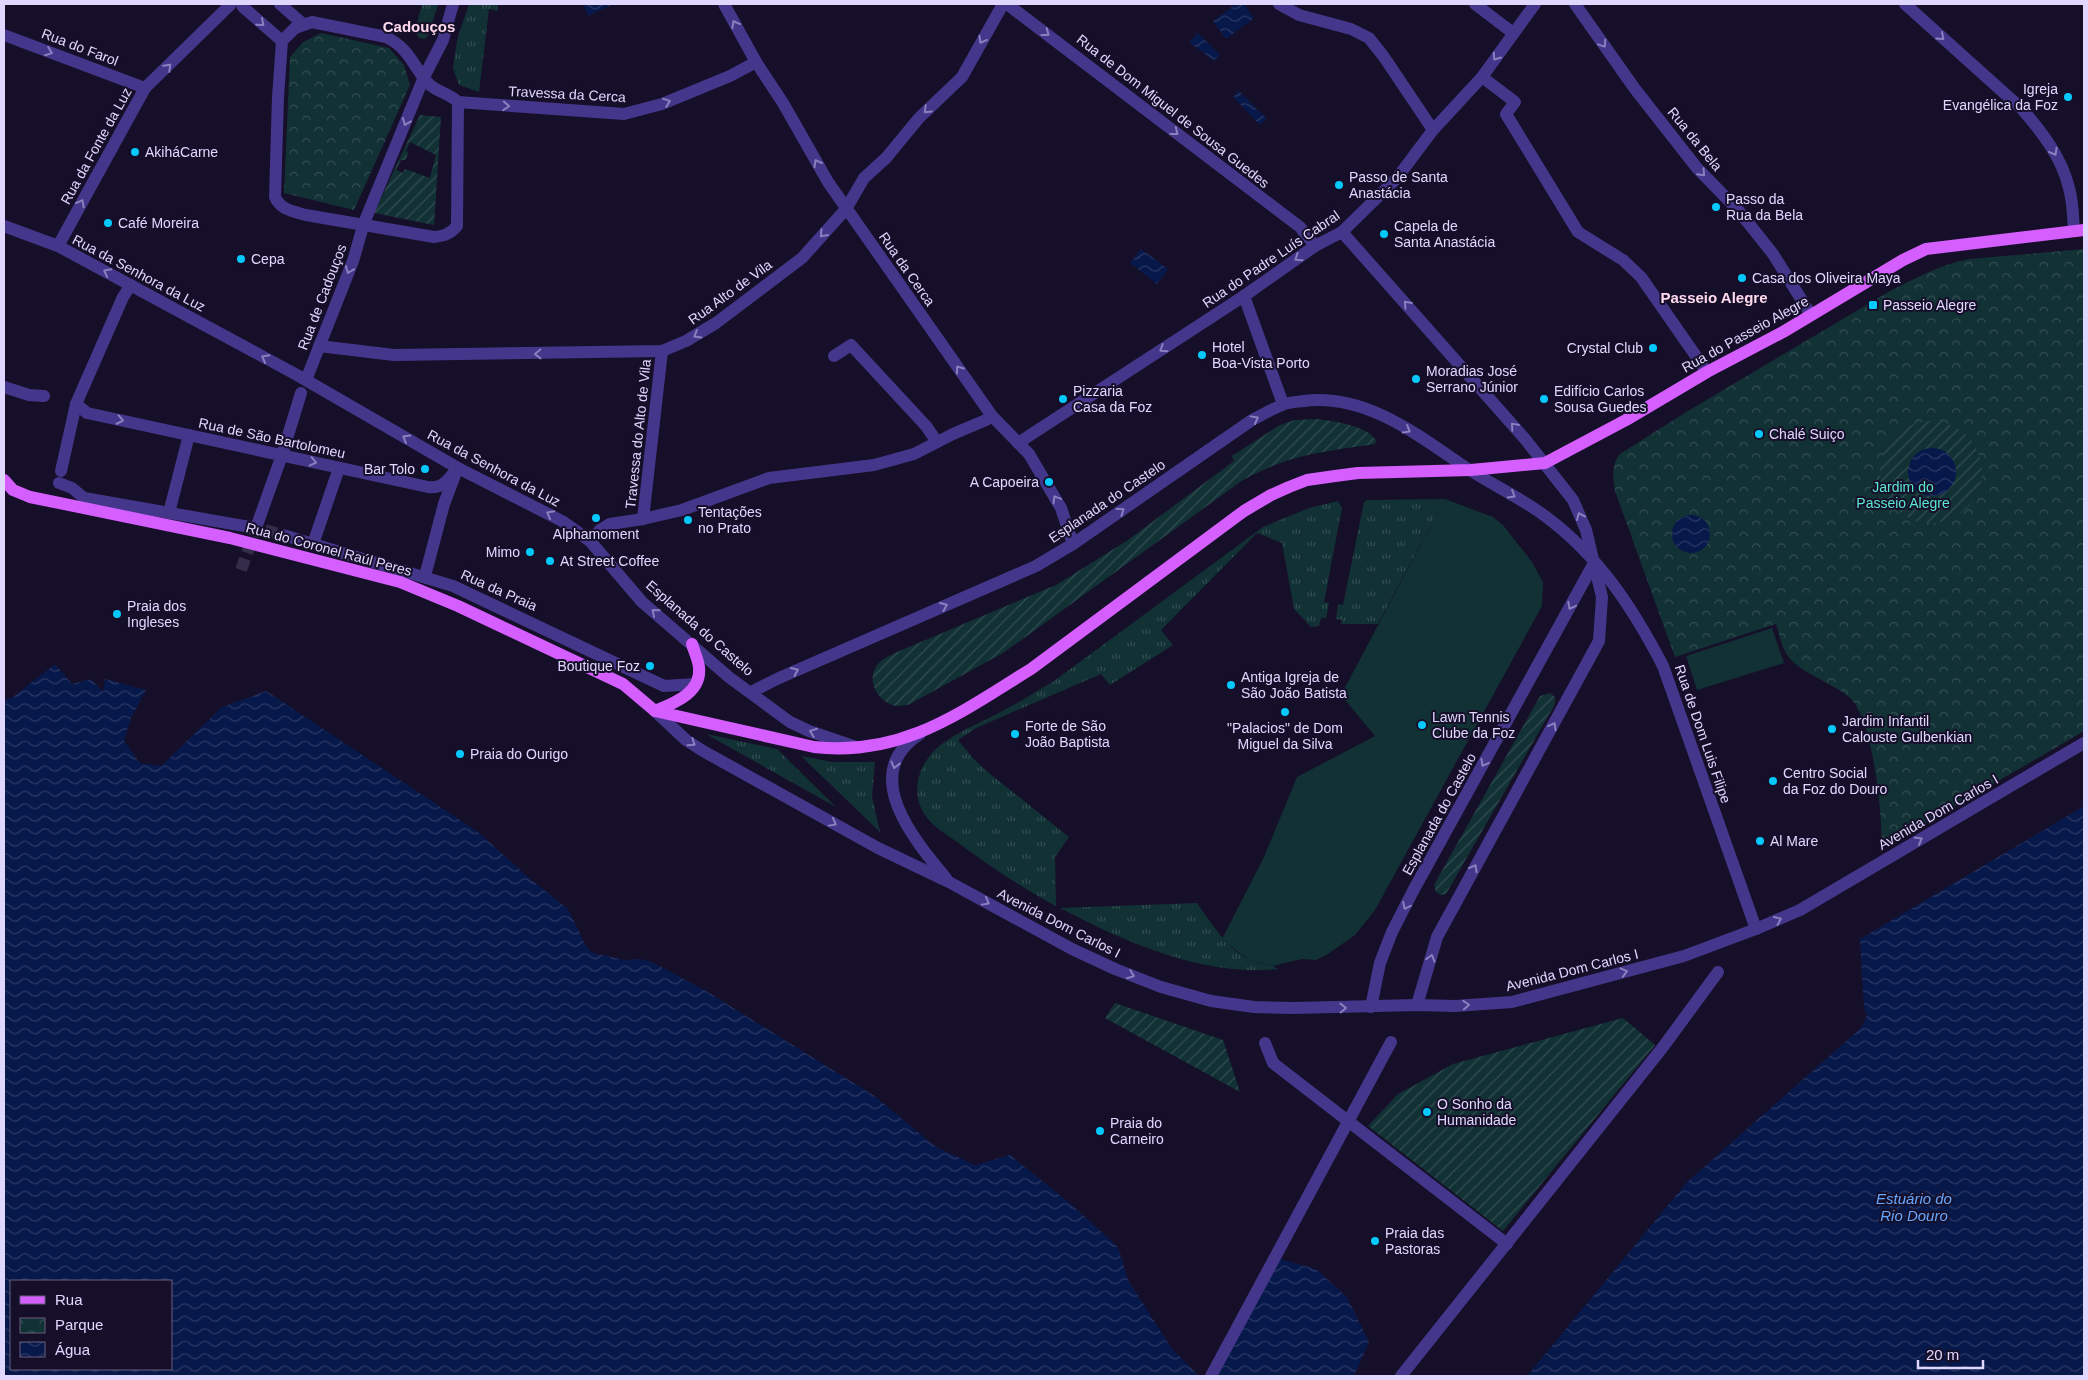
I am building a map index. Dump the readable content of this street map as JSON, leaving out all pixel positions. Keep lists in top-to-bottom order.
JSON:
{
  "streets": {
    "main road": ["Rua do Passeio Alegre", "Esplanada do Castelo", "Rua do Coronel Raúl Peres"],
    "street": [
      "Rua do Farol",
      "Travessa da Cerca",
      "Rua de Dom Miguel de Sousa Guedes",
      "Rua da Bela",
      "Rua da Fonte da Luz",
      "Rua do Padre Luís Cabral",
      "Rua da Cerca",
      "Rua da Senhora da Luz",
      "Rua Alto de Vila",
      "Rua de Cadouços",
      "Travessa do Alto de Vila",
      "Rua de São Bartolomeu",
      "Rua da Praia",
      "Rua de Dom Luis Filipe",
      "Avenida Dom Carlos I"
    ]
  },
  "crossings": [
    ["Rua do Farol", "Rua da Fonte da Luz"],
    ["Travessa da Cerca", "Rua da Cerca"],
    ["Rua de Dom Miguel de Sousa Guedes", "Rua do Padre Luís Cabral"],
    ["Rua da Bela", "Rua do Passeio Alegre"],
    ["Rua da Fonte da Luz", "Rua da Senhora da Luz"],
    ["Rua do Padre Luís Cabral", "Rua da Cerca"],
    ["Rua da Cerca", "Rua Alto de Vila"],
    ["Rua da Cerca", "Esplanada do Castelo"],
    ["Rua da Senhora da Luz", "Rua de Cadouços"],
    ["Rua da Senhora da Luz", "Rua de São Bartolomeu"],
    ["Rua da Senhora da Luz", "Esplanada do Castelo"],
    ["Rua Alto de Vila", "Rua de Cadouços"],
    ["Rua Alto de Vila", "Travessa do Alto de Vila"],
    ["Rua do Passeio Alegre", "Esplanada do Castelo"],
    ["Esplanada do Castelo", "Rua do Coronel Raúl Peres"],
    ["Esplanada do Castelo", "Rua de Dom Luis Filipe"],
    ["Esplanada do Castelo", "Avenida Dom Carlos I"],
    ["Rua do Coronel Raúl Peres", "Avenida Dom Carlos I"],
    ["Rua de Dom Luis Filipe", "Avenida Dom Carlos I"]
  ],
  "one_way": [
    "Rua do Farol",
    "Travessa da Cerca",
    "Rua de Dom Miguel de Sousa Guedes",
    "Rua da Bela",
    "Rua da Fonte da Luz",
    "Rua do Padre Luís Cabral",
    "Rua da Cerca",
    "Rua da Senhora da Luz",
    "Rua Alto de Vila",
    "Rua de Cadouços",
    "Rua de São Bartolomeu",
    "Avenida Dom Carlos I"
  ],
  "districts": ["Cadouços", "Passeio Alegre"],
  "water": ["Estuário do Rio Douro"],
  "parks": ["Jardim do Passeio Alegre"],
  "places": {
    "other": [
      "Igreja Evangélica da Foz",
      "AkiháCarne",
      "Passo de Santa Anastácia",
      "Passo da Rua da Bela",
      "Café Moreira",
      "Capela de Santa Anastácia",
      "Cepa",
      "Casa dos Oliveira Maya",
      "Crystal Club",
      "Hotel Boa-Vista Porto",
      "Moradias José Serrano Júnior",
      "Pizzaria Casa da Foz",
      "Edifício Carlos Sousa Guedes",
      "Chalé Suiço",
      "Bar Tolo",
      "A Capoeira",
      "Alphamoment",
      "Tentações no Prato",
      "Mimo",
      "At Street Coffee",
      "Praia dos Ingleses",
      "Boutique Foz",
      "Antiga Igreja de São João Batista",
      "\"Palacios\" de Dom Miguel da Silva",
      "Lawn Tennis Clube da Foz",
      "Jardim Infantil Calouste Gulbenkian",
      "Forte de São João Baptista",
      "Praia do Ourigo",
      "Centro Social da Foz do Douro",
      "Al Mare",
      "O Sonho da Humanidade",
      "Praia do Carneiro",
      "Praia das Pastoras"
    ],
    "transit": ["Passeio Alegre"]
  },
  "legend": ["Rua", "Parque", "Água"],
  "scale_bar": "20 m"
}
